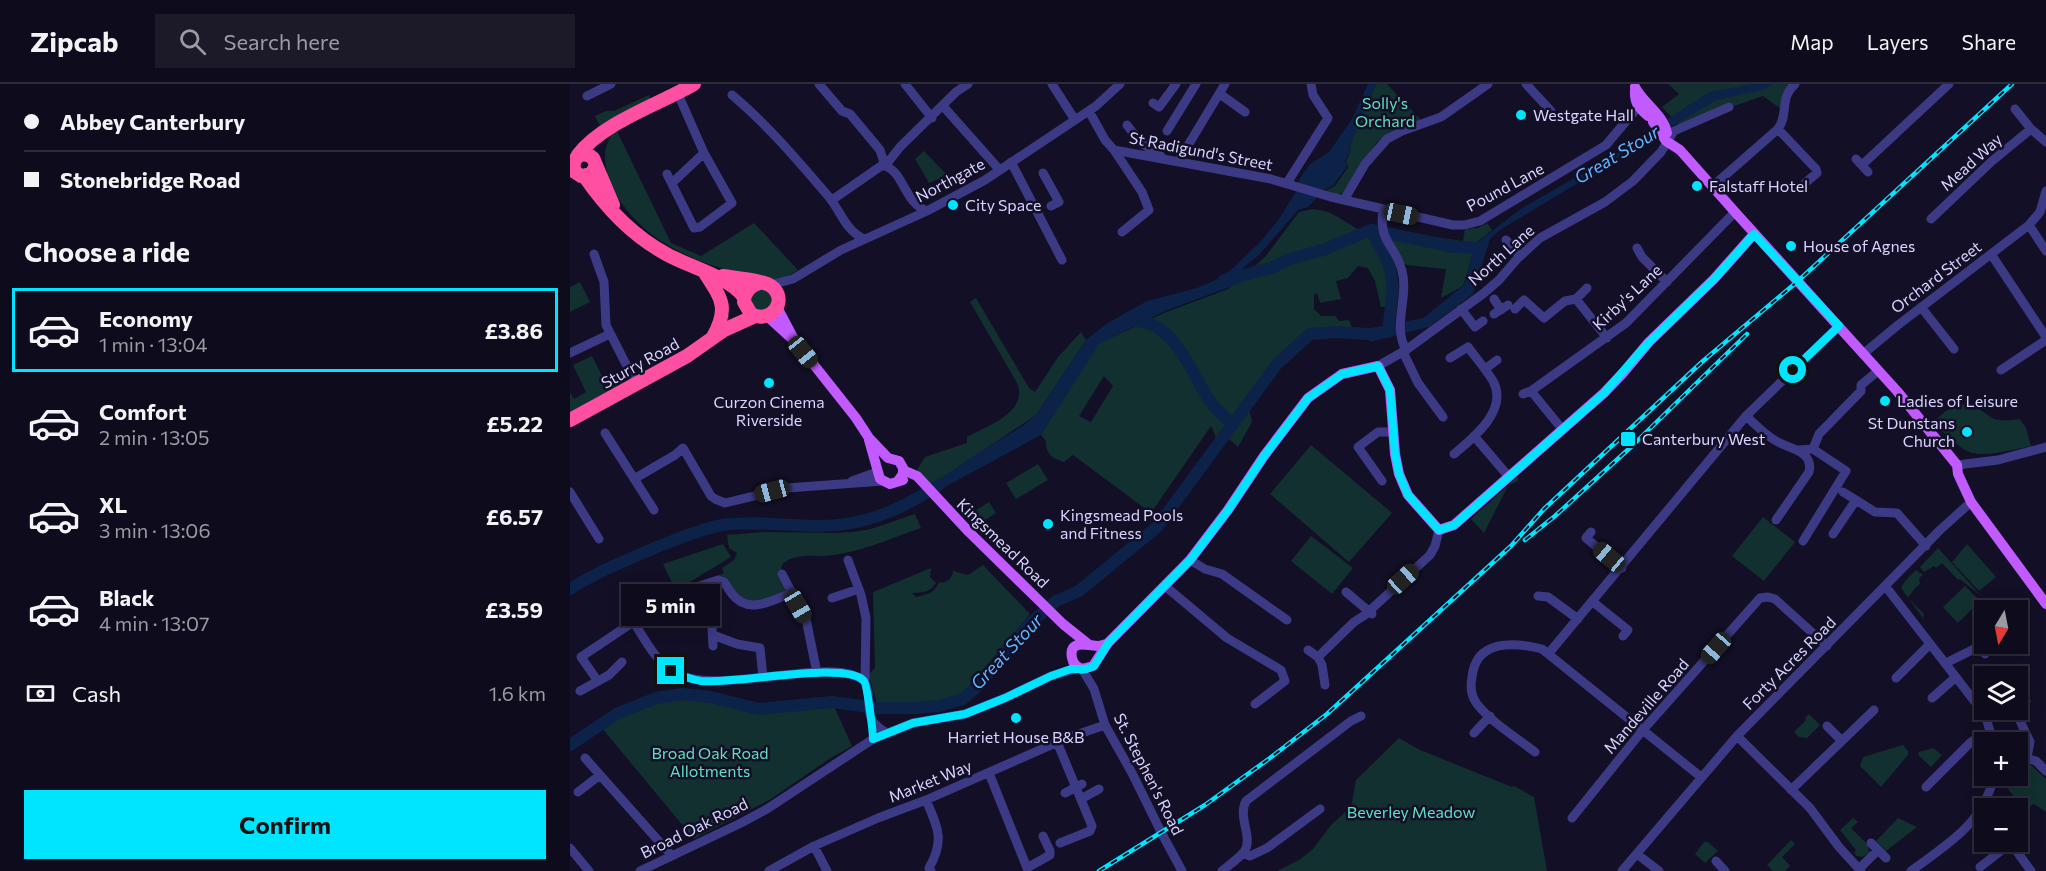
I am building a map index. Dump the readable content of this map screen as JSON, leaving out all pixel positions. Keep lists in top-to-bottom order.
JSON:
{
  "streets": {
    "highway": ["Sturry Road"],
    "main road": ["Kingsmead Road", "St. Stephen's Road"],
    "street": [
      "St Radigund's Street",
      "Mead Way",
      "Northgate",
      "Pound Lane",
      "North Lane",
      "Orchard Street",
      "Kirby's Lane",
      "Forty Acres Road",
      "Mandeville Road",
      "Market Way",
      "Broad Oak Road"
    ]
  },
  "crossings": [
    ["St Radigund's Street", "Northgate"],
    ["St Radigund's Street", "Pound Lane"],
    ["Northgate", "Sturry Road"],
    ["Northgate", "Kingsmead Road"],
    ["North Lane", "St. Stephen's Road"],
    ["Sturry Road", "Kingsmead Road"],
    ["Kingsmead Road", "St. Stephen's Road"],
    ["Kingsmead Road", "Broad Oak Road"],
    ["Forty Acres Road", "Mandeville Road"],
    ["St. Stephen's Road", "Market Way"],
    ["St. Stephen's Road", "Broad Oak Road"]
  ],
  "water": ["Great Stour"],
  "parks": ["Solly's Orchard", "Broad Oak Road Allotments", "Beverley Meadow"],
  "places": {
    "other": [
      "Westgate Hall",
      "Falstaff Hotel",
      "City Space",
      "House of Agnes",
      "Curzon Cinema Riverside",
      "Ladies of Leisure",
      "St Dunstans Church",
      "Kingsmead Pools and Fitness",
      "Harriet House B&B"
    ],
    "transit": ["Canterbury West"]
  },
  "north": "bottom",
  "page": {
    "header": "Zipcab",
    "search": "Search here",
    "nav": ["Map", "Layers", "Share"],
    "banner": ["Abbey Canterbury", "Stonebridge Road"],
    "heading": "Choose a ride",
    "list": [
      {
        "name": "Economy",
        "note": "1 min · 13:04",
        "value": "£3.86"
      },
      {
        "name": "Comfort",
        "note": "2 min · 13:05",
        "value": "£5.22"
      },
      {
        "name": "XL",
        "note": "3 min · 13:06",
        "value": "£6.57"
      },
      {
        "name": "Black",
        "note": "4 min · 13:07",
        "value": "£3.59"
      }
    ],
    "bubble": "5 min",
    "map_buttons": ["+", "−"],
    "pay": ["Cash", "1.6 km"],
    "buttons": "Confirm"
  }
}
